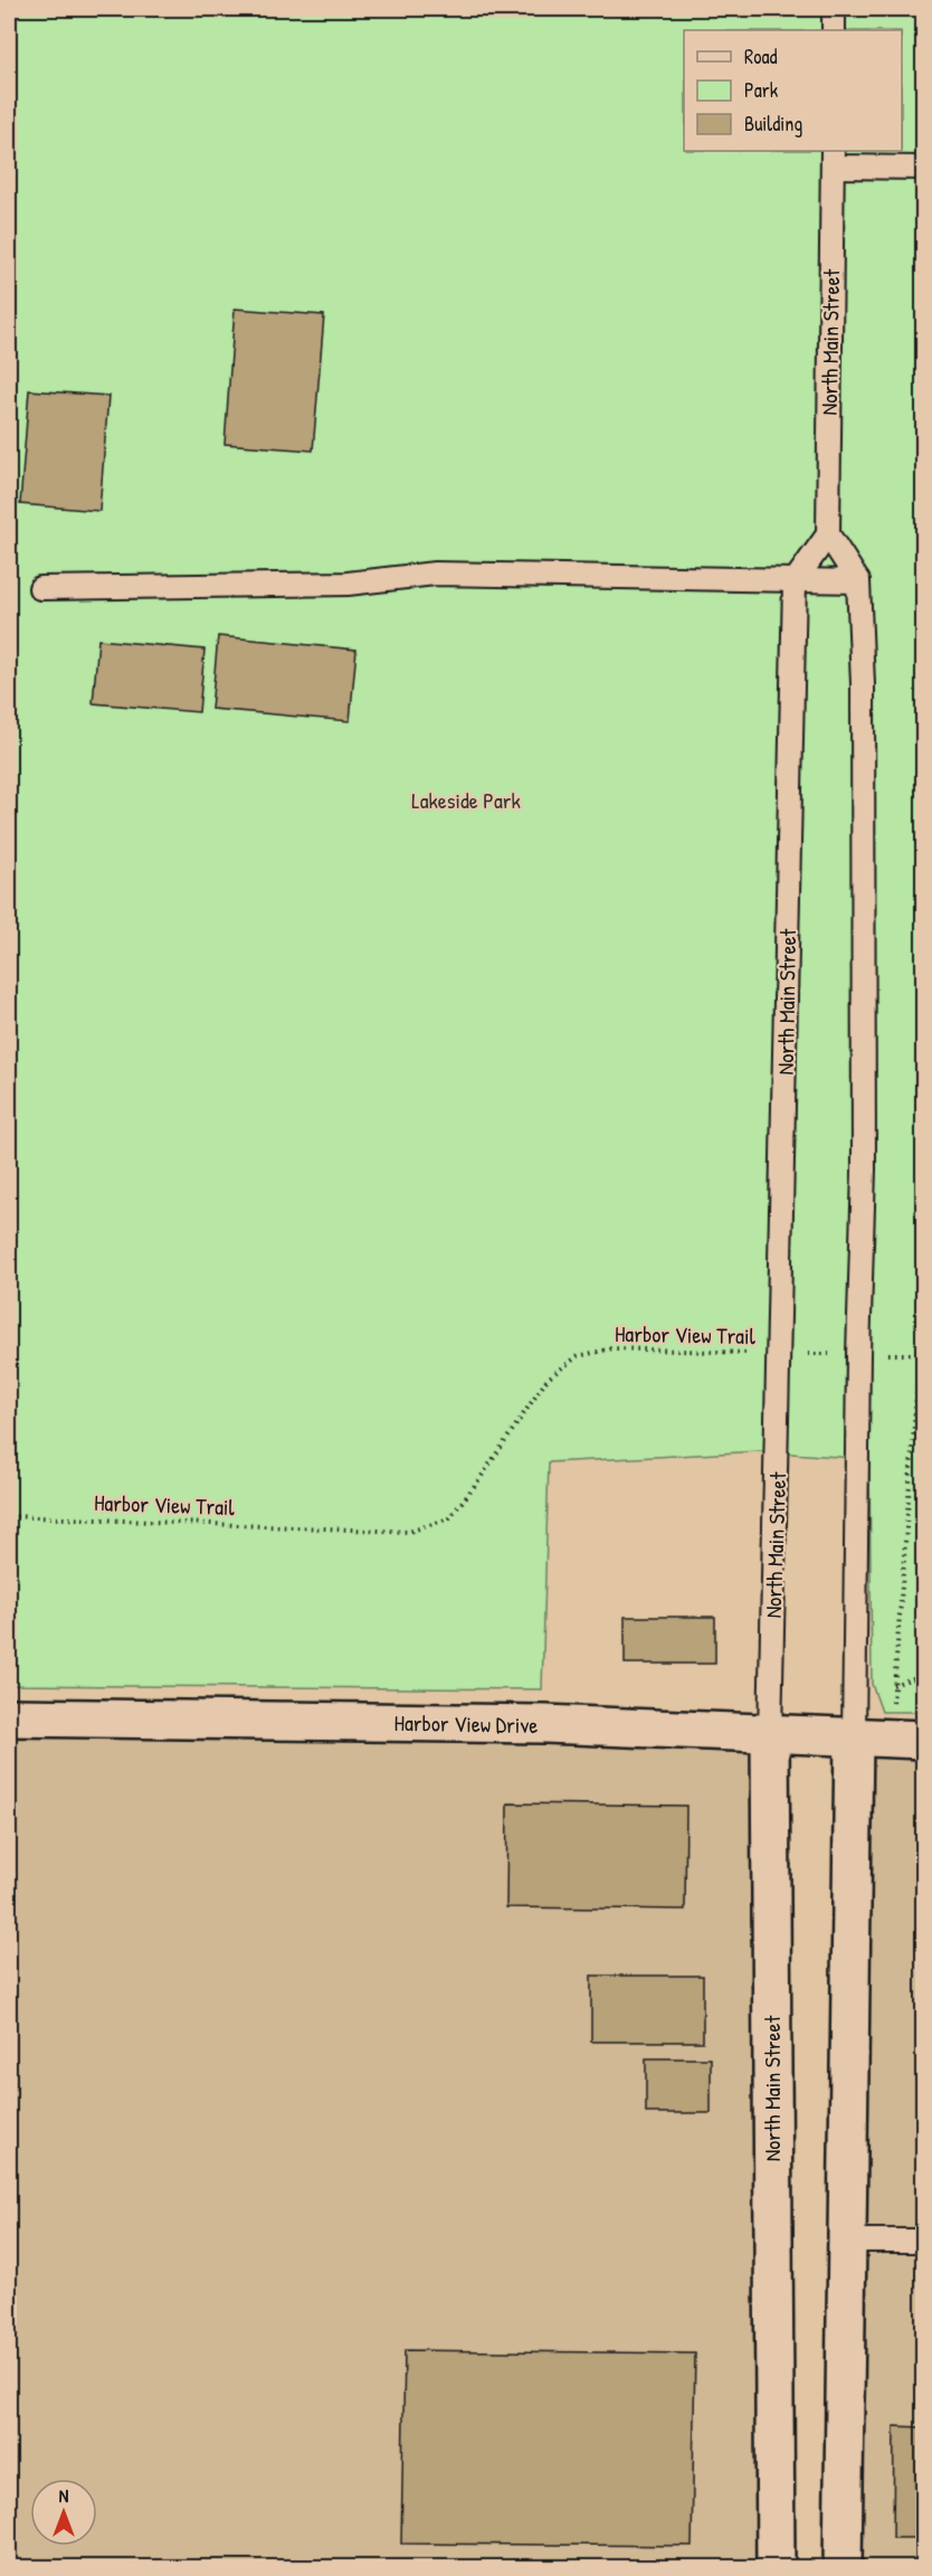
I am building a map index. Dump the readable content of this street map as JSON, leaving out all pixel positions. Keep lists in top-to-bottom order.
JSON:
{
  "streets": {
    "street": ["North Main Street", "Harbor View Drive"],
    "path": ["Harbor View Trail"]
  },
  "crossings": [
    ["North Main Street", "Harbor View Trail"],
    ["North Main Street", "Harbor View Drive"]
  ],
  "parks": ["Lakeside Park"],
  "legend": ["Road", "Park", "Building"],
  "north": "top"
}
